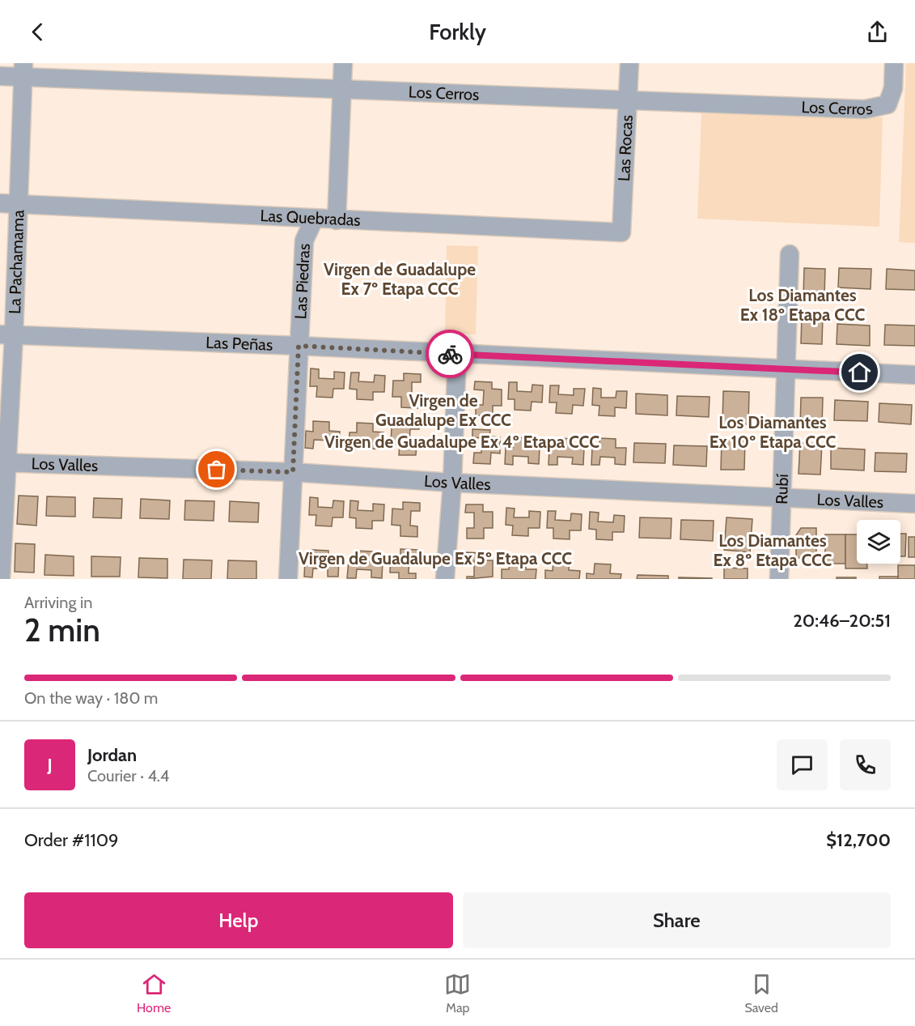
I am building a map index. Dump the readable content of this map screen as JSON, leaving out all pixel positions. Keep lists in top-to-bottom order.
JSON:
{
  "streets": {
    "street": [
      "Los Cerros",
      "Las Rocas",
      "Las Quebradas",
      "La Pachamama",
      "Las Piedras",
      "Las Peñas",
      "Los Valles",
      "Rubí"
    ]
  },
  "crossings": [
    ["Los Cerros", "Las Rocas"],
    ["Los Cerros", "La Pachamama"],
    ["Las Rocas", "Las Quebradas"],
    ["Las Quebradas", "La Pachamama"],
    ["Las Quebradas", "Las Piedras"],
    ["La Pachamama", "Las Peñas"],
    ["La Pachamama", "Los Valles"],
    ["Las Piedras", "Las Peñas"],
    ["Las Piedras", "Los Valles"],
    ["Las Peñas", "Rubí"],
    ["Los Valles", "Rubí"]
  ],
  "districts": [
    "Virgen de Guadalupe Ex 7º Etapa CCC",
    "Los Diamantes Ex 18º Etapa CCC",
    "Virgen de Guadalupe Ex CCC",
    "Los Diamantes Ex 10º Etapa CCC",
    "Virgen de Guadalupe Ex 4º Etapa CCC",
    "Los Diamantes Ex 8º Etapa CCC",
    "Virgen de Guadalupe Ex 5º Etapa CCC"
  ],
  "page": {
    "header": "Forkly",
    "heading": ["2 min", "Arriving in", "20:46–20:51"],
    "panel": [
      "Jordan",
      "Courier · 4.4",
      "Order #1109",
      "$12,700"
    ],
    "bar": "On the way · 180 m",
    "round": "J",
    "buttons": ["Help", "Share"],
    "tabs": ["Home", "Map", "Saved"]
  }
}
